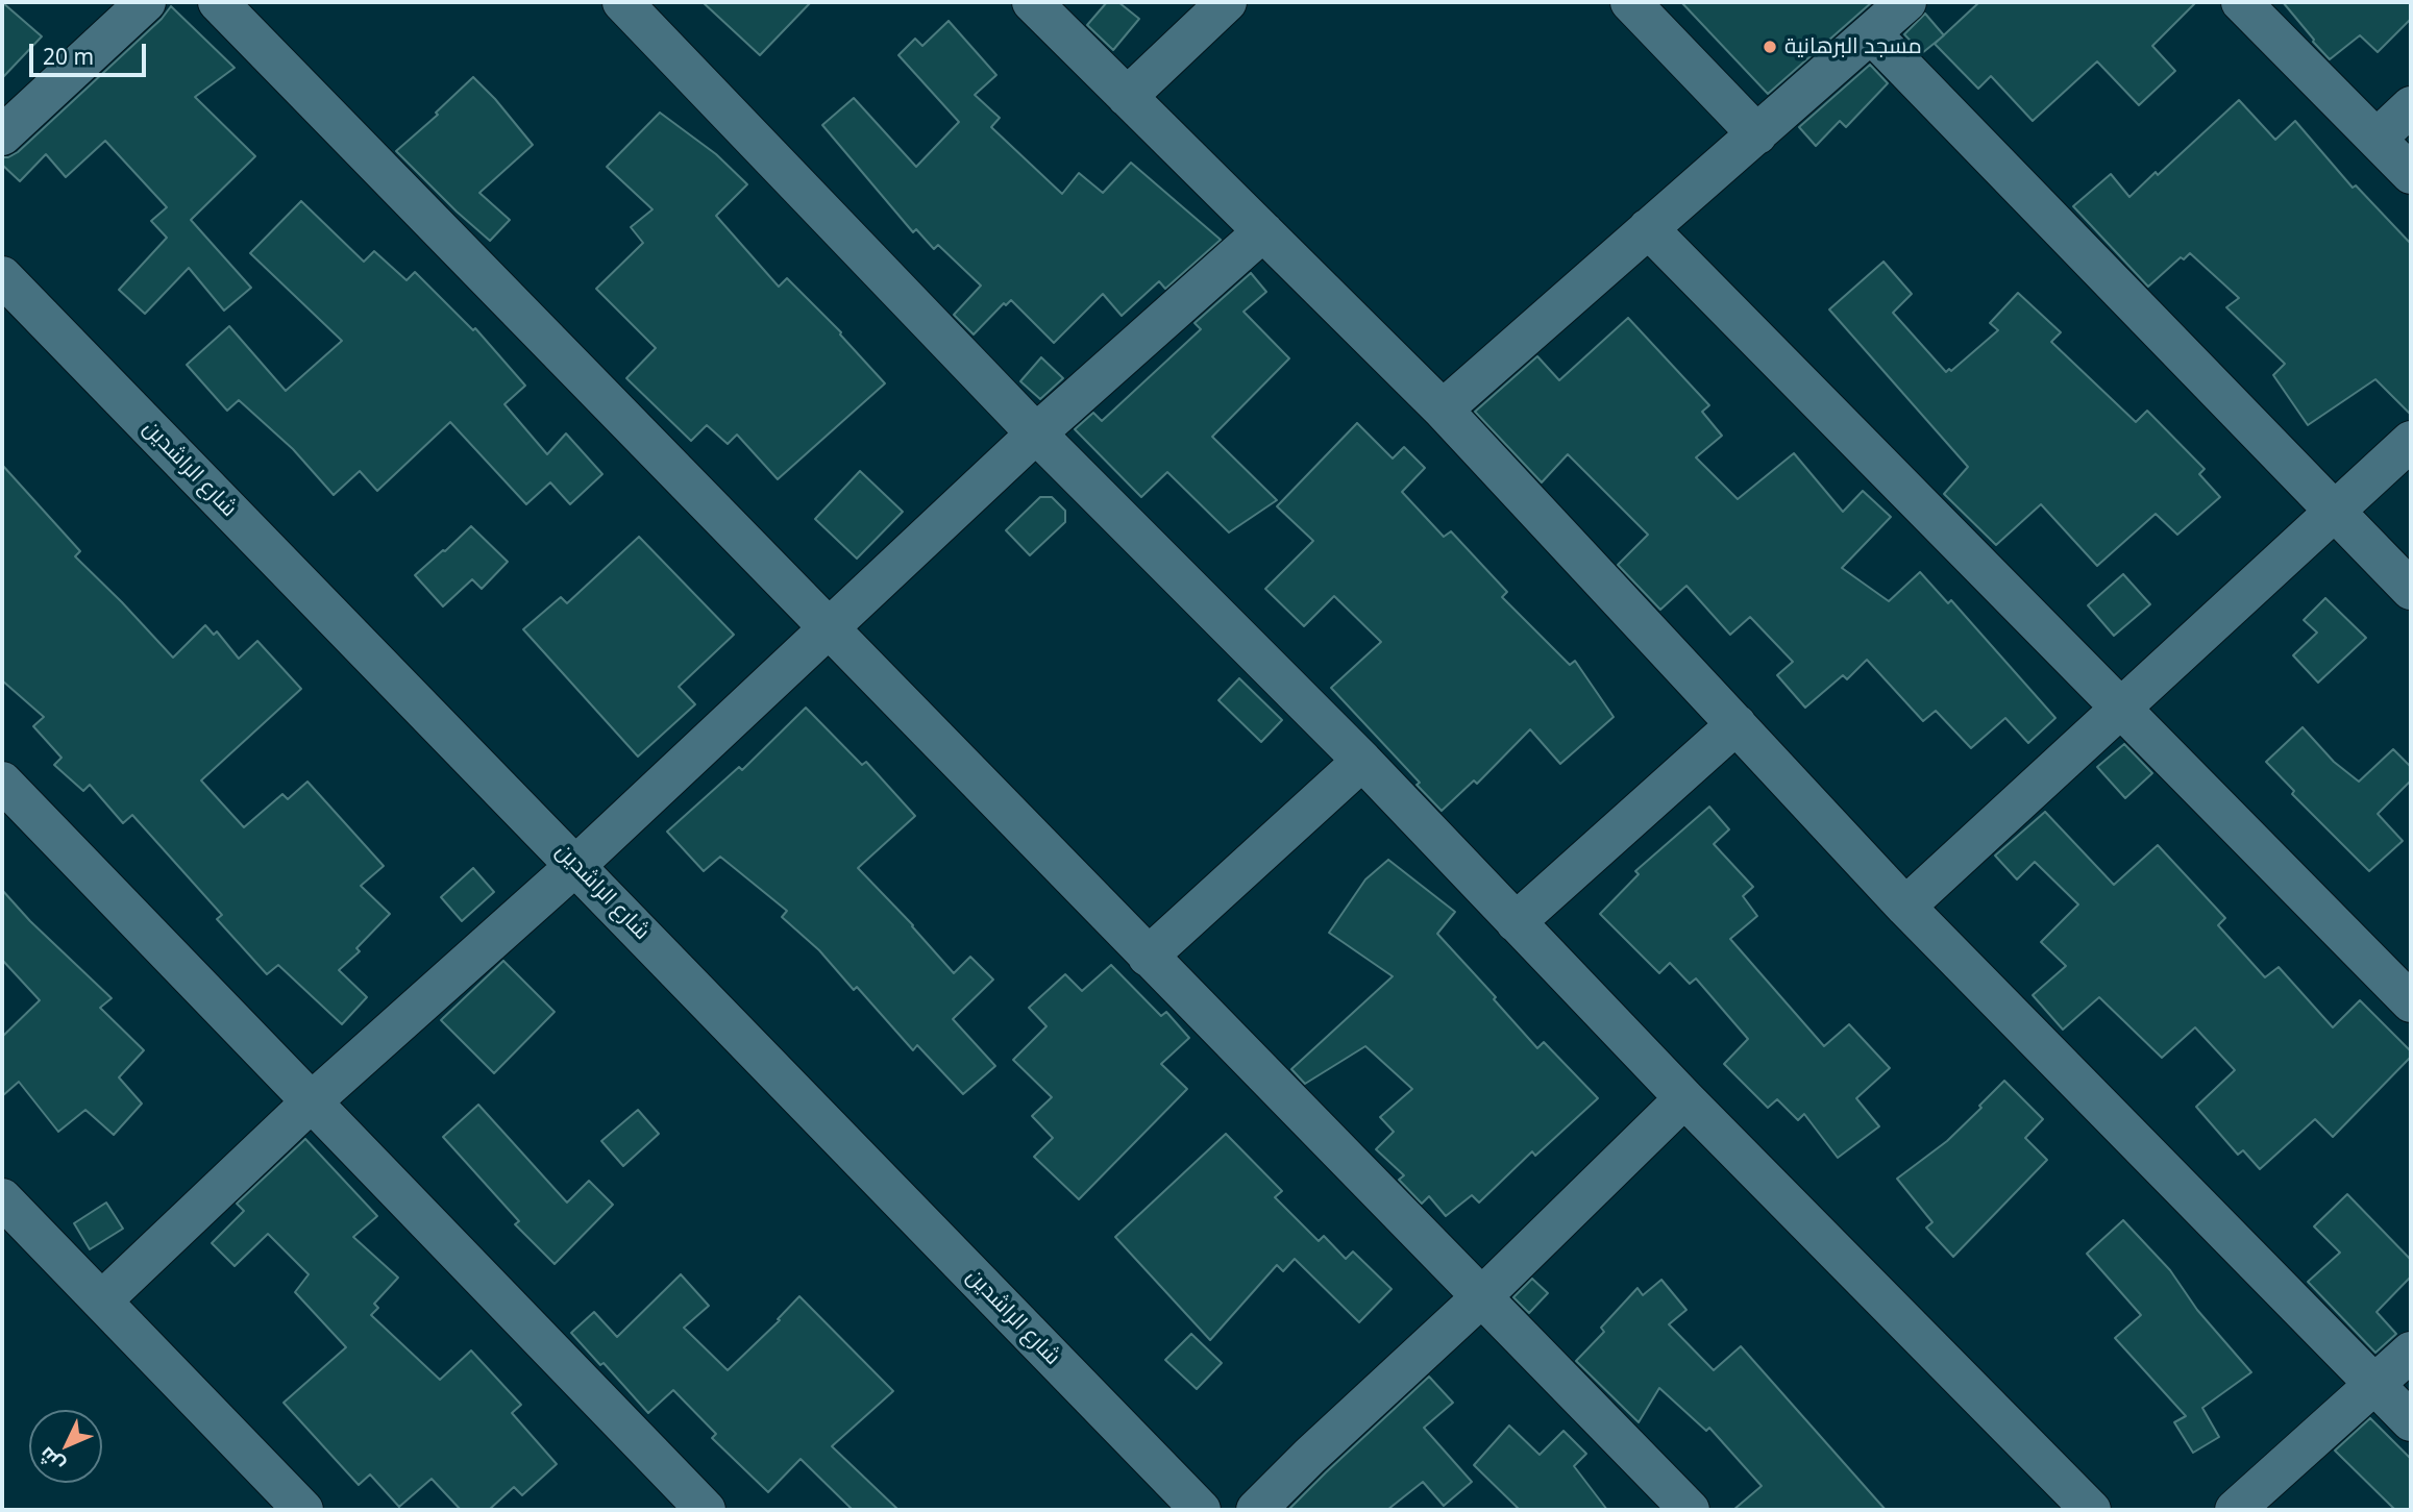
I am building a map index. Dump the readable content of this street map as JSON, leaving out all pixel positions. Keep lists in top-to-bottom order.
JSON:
{
  "streets": {
    "street": ["شارع الراشدين"]
  },
  "places": ["مسجد البرهانية"],
  "scale_bar": "20 m",
  "north": "bottom left"
}
